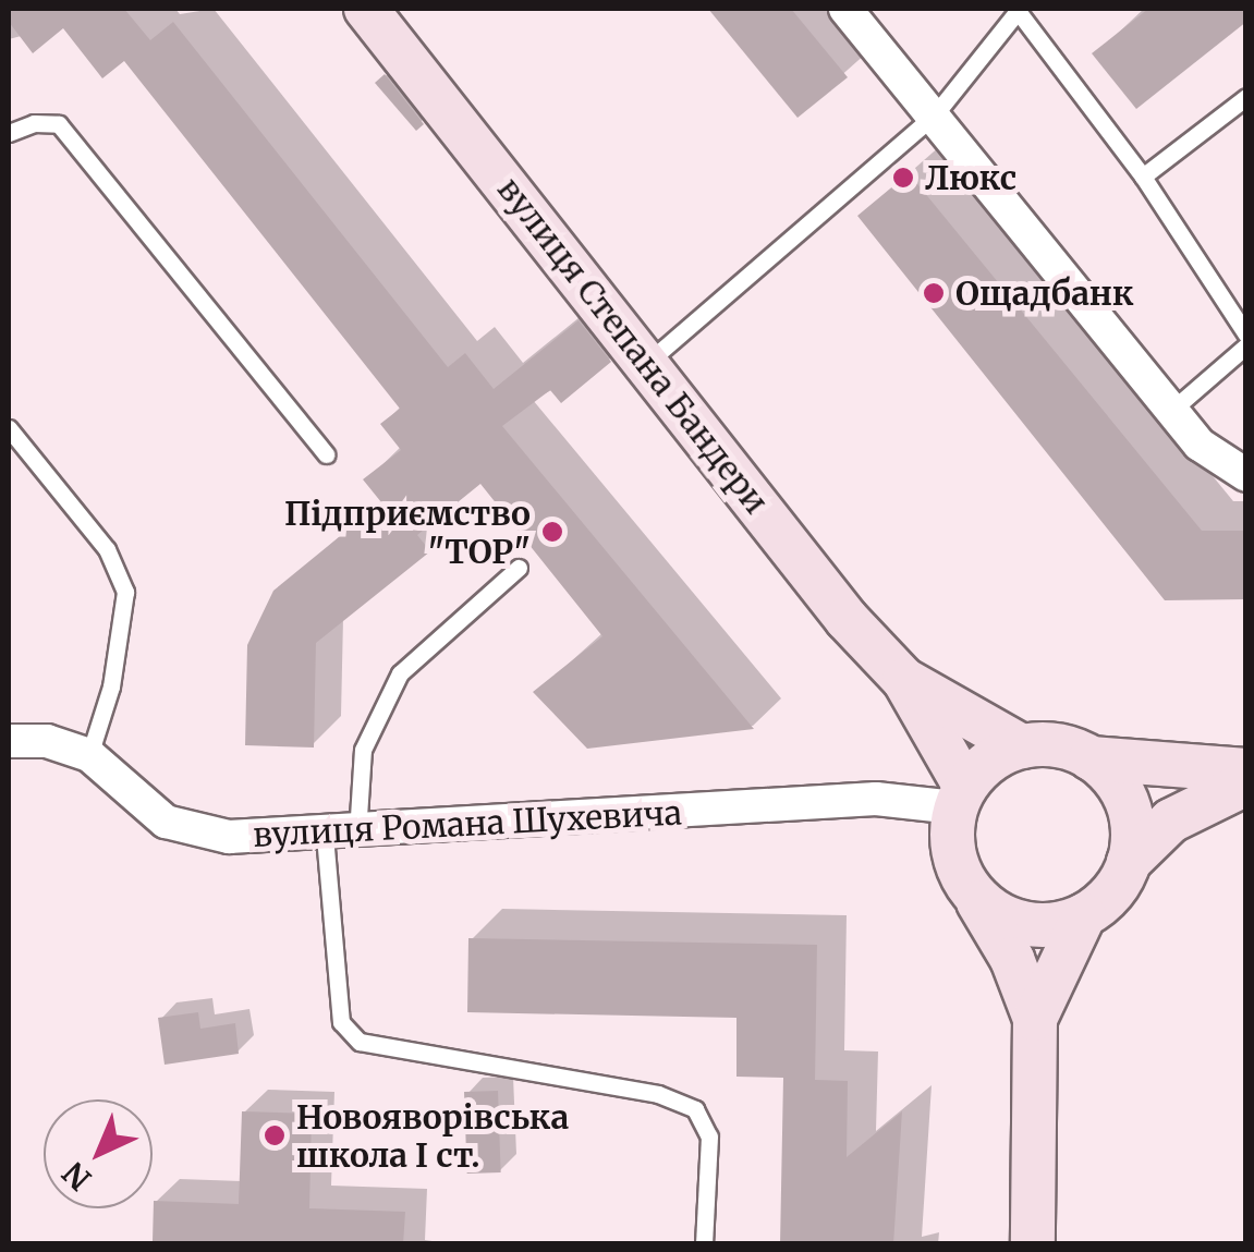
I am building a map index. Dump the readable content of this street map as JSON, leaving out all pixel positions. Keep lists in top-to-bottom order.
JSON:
{
  "streets": {
    "street": ["вулиця Степана Бандери", "вулиця Романа Шухевича"]
  },
  "crossings": [
    ["вулиця Степана Бандери", "вулиця Романа Шухевича"]
  ],
  "places": [
    "Люкс",
    "Ощадбанк",
    "Підприємство \"ТОР\"",
    "Новояворівська школа І ст."
  ],
  "north": "bottom left"
}
